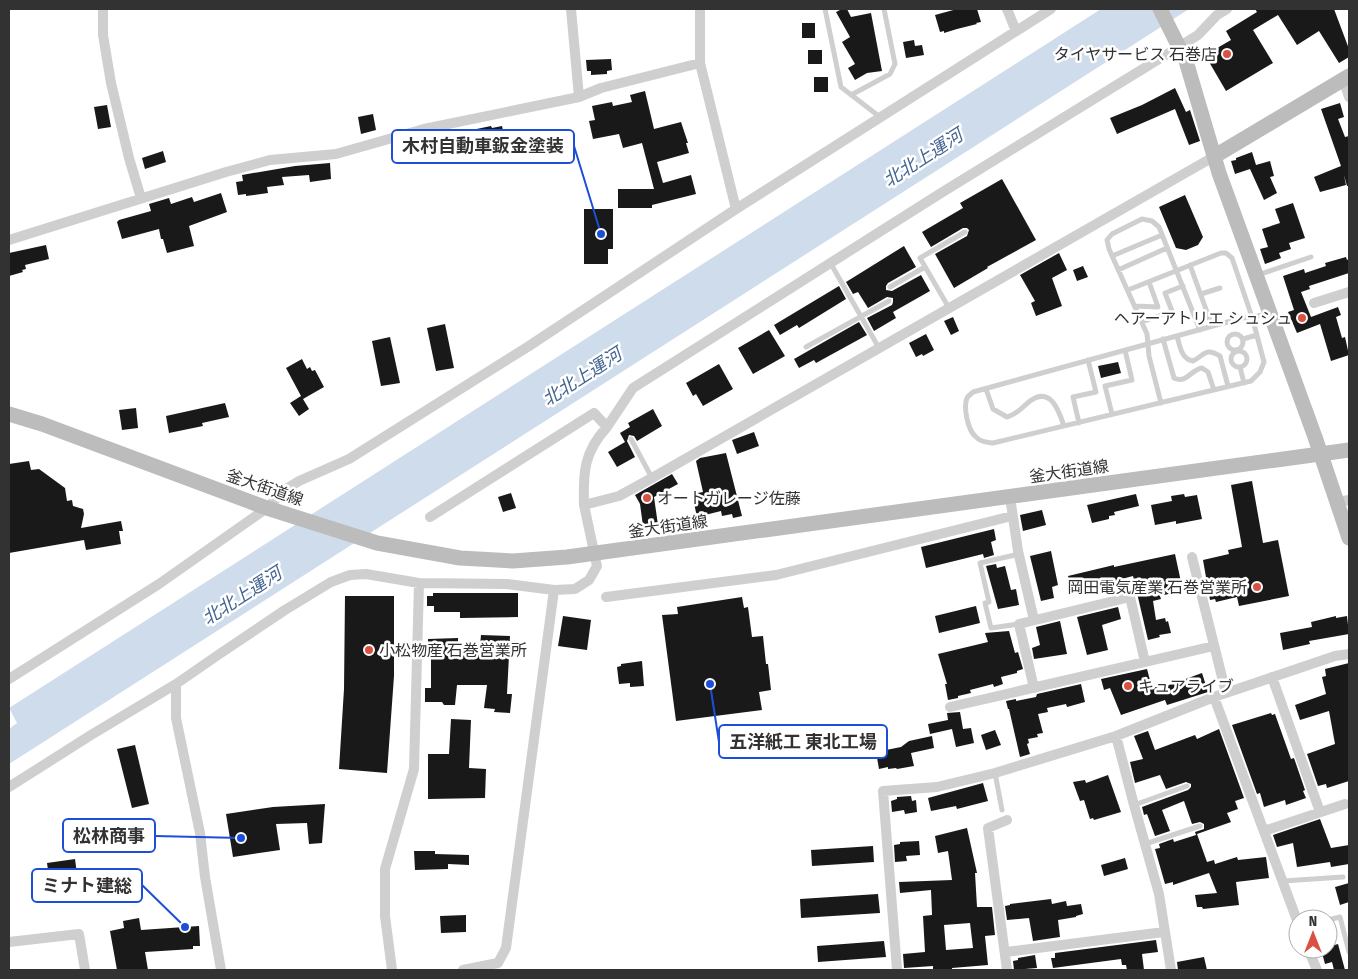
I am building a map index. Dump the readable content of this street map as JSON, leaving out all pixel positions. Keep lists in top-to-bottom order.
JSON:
{
  "streets": {
    "street": ["釜大街道線"]
  },
  "water": ["北北上運河"],
  "places": [
    "タイヤサービス 石巻店",
    "木村自動車鈑金塗装",
    "ヘアーアトリエ シュシュ",
    "オートガレージ佐藤",
    "岡田電気産業 石巻営業所",
    "小松物産 石巻営業所",
    "五洋紙工 東北工場",
    "キュアライブ",
    "松林商事",
    "ミナト建総"
  ],
  "north": "top"
}
